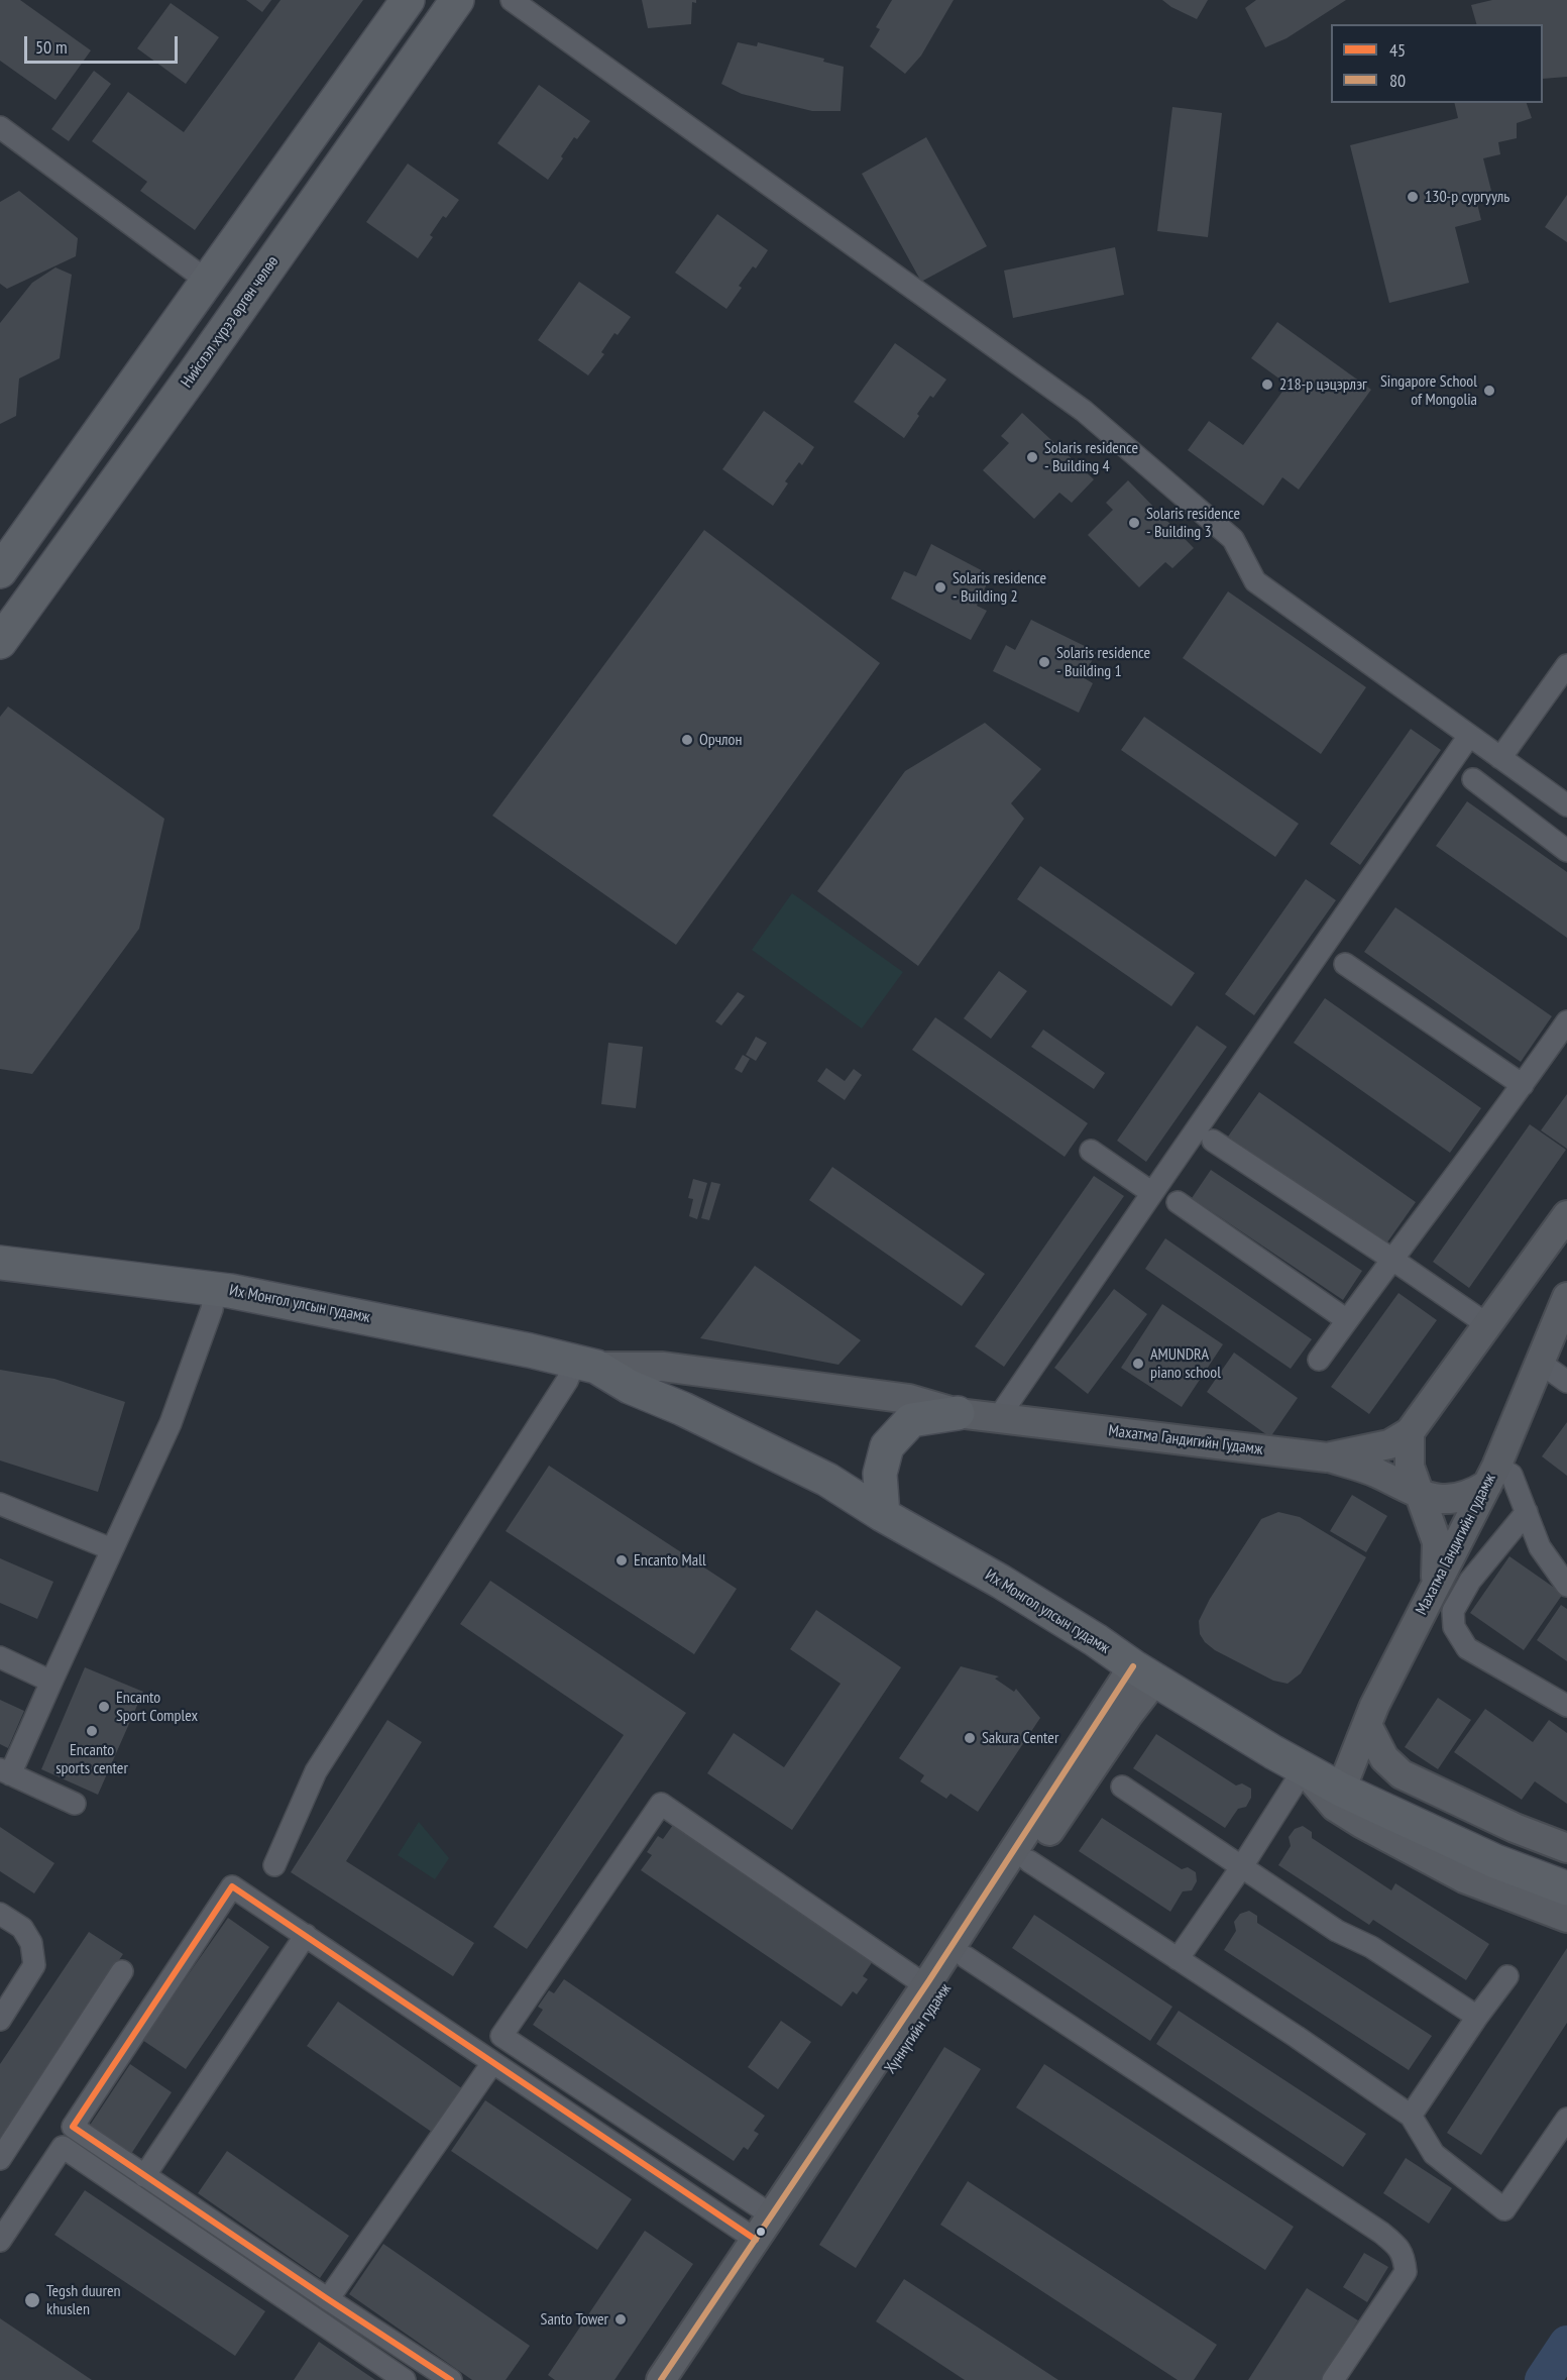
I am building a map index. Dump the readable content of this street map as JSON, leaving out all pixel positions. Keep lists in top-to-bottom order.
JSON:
{
  "streets": {
    "main road": [
      "Нийслэл хүрээ өргөн чөлөө",
      "Их Монгол улсын гудамж",
      "Махатма Гандигийн Гудамж",
      "Махатма Гандигийн гудамж",
      "Хүннүгийн гудамж"
    ]
  },
  "crossings": [
    ["Их Монгол улсын гудамж", "Махатма Гандигийн Гудамж"],
    ["Их Монгол улсын гудамж", "Махатма Гандигийн гудамж"],
    ["Их Монгол улсын гудамж", "Хүннүгийн гудамж"]
  ],
  "places": [
    "130-р сургууль",
    "218-р цэцэрлэг",
    "Singapore School of Mongolia",
    "Solaris residence - Building 4",
    "Solaris residence - Building 3",
    "Solaris residence - Building 2",
    "Solaris residence - Building 1",
    "Орчлон",
    "AMUNDRA piano school",
    "Encanto Mall",
    "Encanto Sport Complex",
    "Encanto sports center",
    "Sakura Center",
    "Tegsh duuren khuslen",
    "Santo Tower"
  ],
  "lines": ["transit line 80", "transit line 45"],
  "legend": ["45", "80"],
  "scale_bar": "50 m"
}
